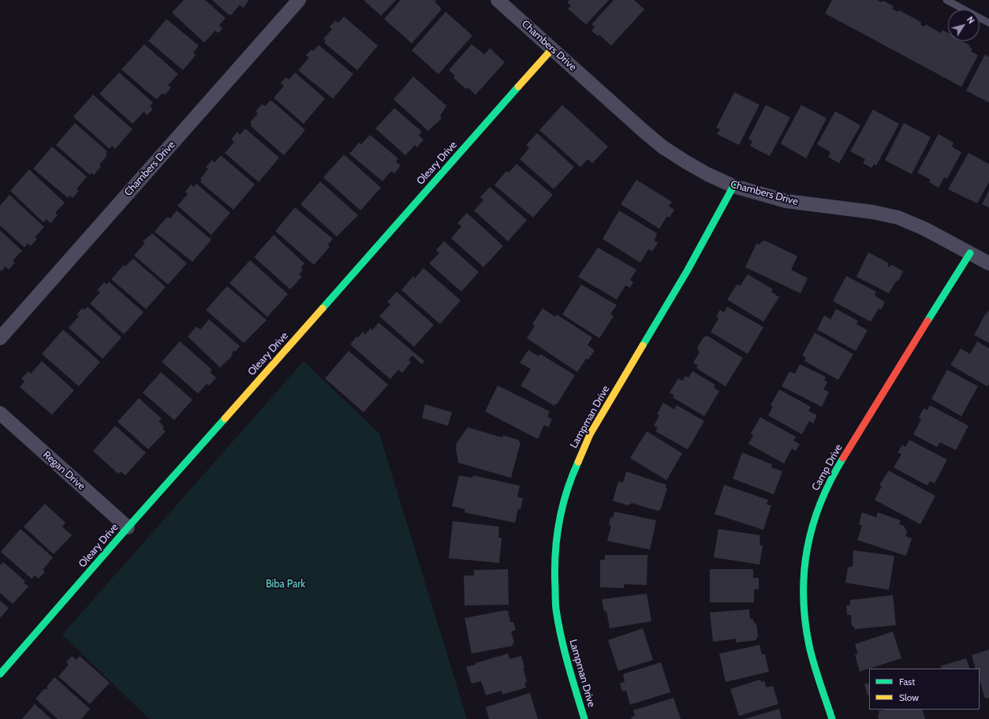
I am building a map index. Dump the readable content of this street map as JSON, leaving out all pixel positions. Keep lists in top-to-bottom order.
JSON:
{
  "streets": {
    "street": [
      "Chambers Drive",
      "Oleary Drive",
      "Lampman Drive",
      "Camp Drive",
      "Regan Drive"
    ]
  },
  "crossings": [
    ["Chambers Drive", "Oleary Drive"],
    ["Chambers Drive", "Lampman Drive"],
    ["Chambers Drive", "Camp Drive"],
    ["Oleary Drive", "Regan Drive"]
  ],
  "parks": ["Biba Park"],
  "legend": ["Fast", "Slow"],
  "north": "top right"
}
